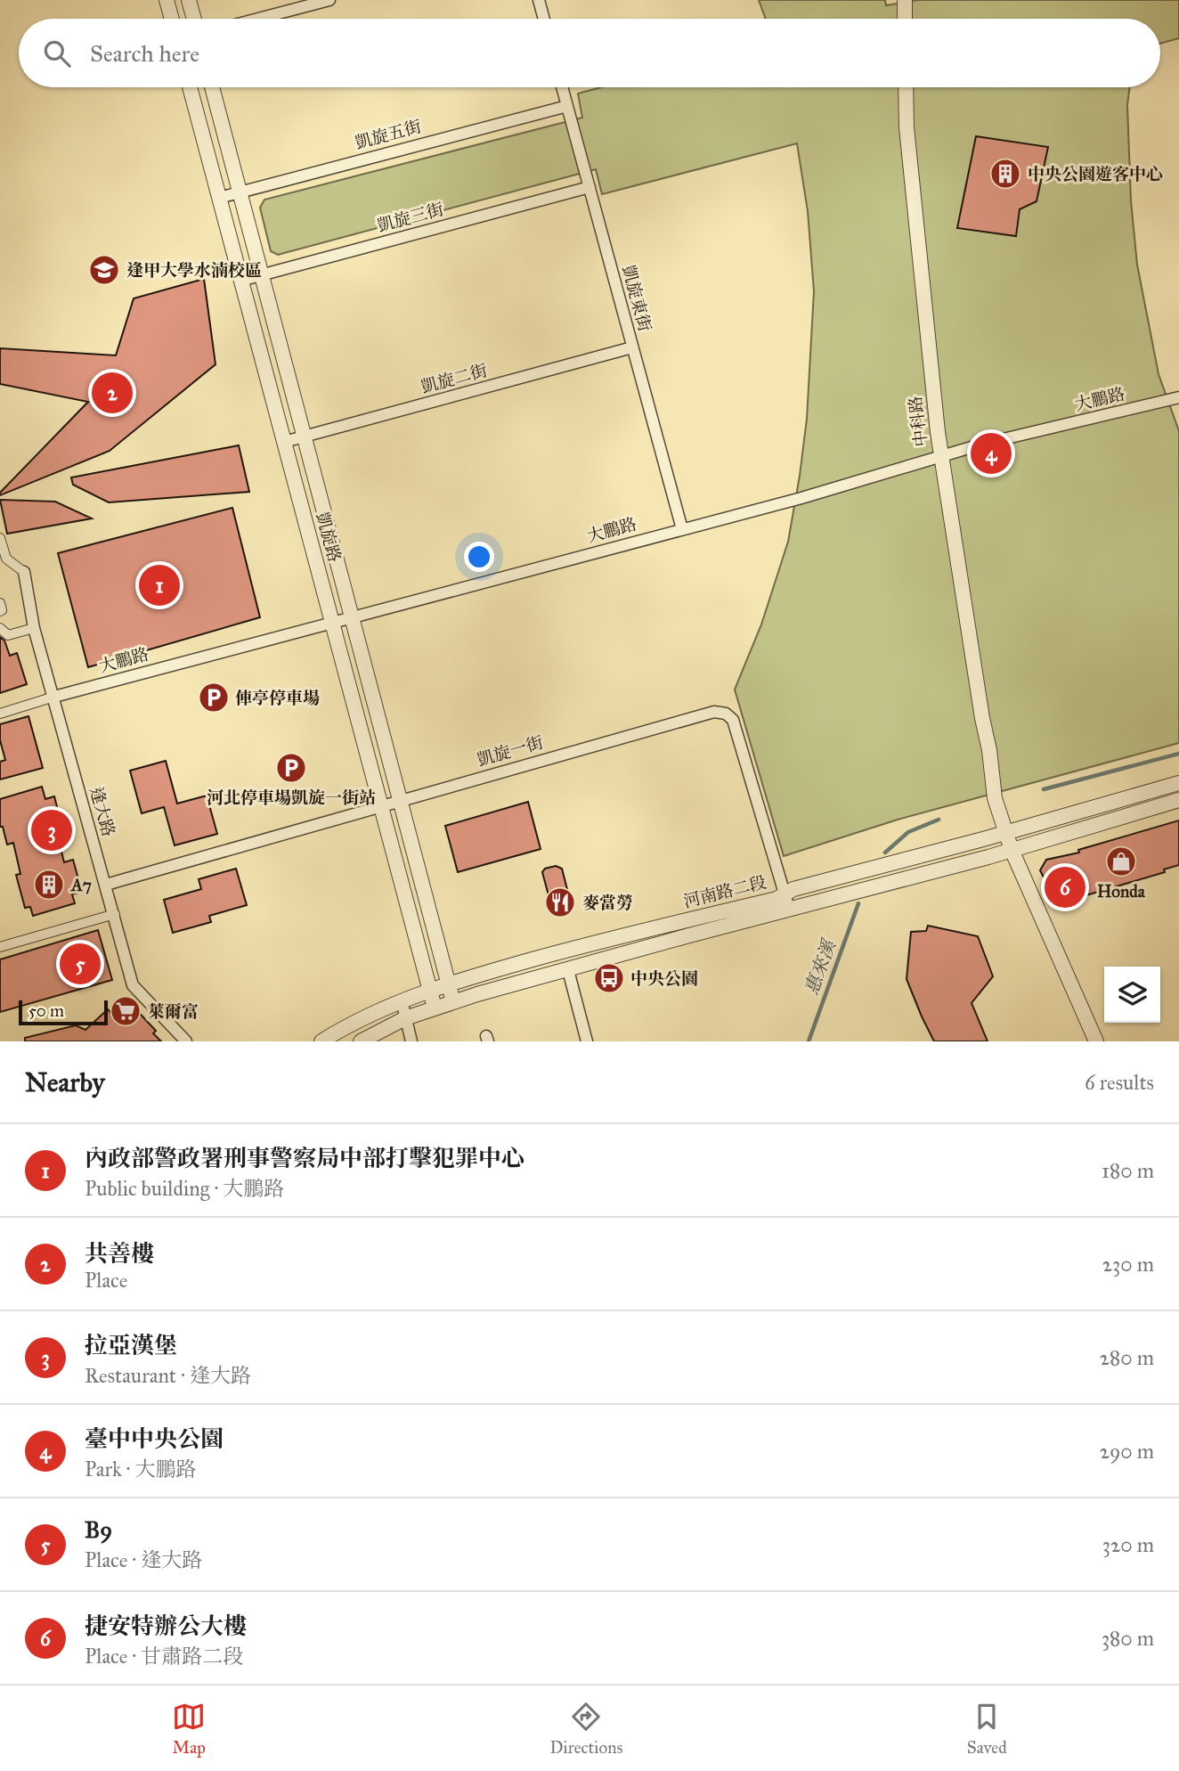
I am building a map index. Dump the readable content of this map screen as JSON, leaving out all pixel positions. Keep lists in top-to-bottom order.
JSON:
{
  "streets": {
    "street": [
      "凱旋五街",
      "凱旋三街",
      "凱旋東街",
      "凱旋二街",
      "大鵬路",
      "中科路",
      "凱旋路",
      "凱旋一街",
      "逢大路",
      "河南路二段"
    ]
  },
  "crossings": [
    ["凱旋五街", "凱旋東街"],
    ["凱旋五街", "凱旋路"],
    ["凱旋三街", "凱旋東街"],
    ["凱旋三街", "凱旋路"],
    ["凱旋東街", "凱旋二街"],
    ["凱旋東街", "大鵬路"],
    ["凱旋二街", "凱旋路"],
    ["大鵬路", "中科路"],
    ["大鵬路", "凱旋路"],
    ["大鵬路", "逢大路"],
    ["中科路", "河南路二段"],
    ["凱旋路", "凱旋一街"],
    ["凱旋路", "河南路二段"],
    ["凱旋一街", "逢大路"],
    ["凱旋一街", "河南路二段"]
  ],
  "water": ["惠來溪"],
  "places": {
    "building": ["中央公園遊客中心", "A7"],
    "school or university": ["逢甲大學水湳校區"],
    "parking": ["俥亭停車場", "河北停車場凱旋一街站"],
    "shop": ["Honda"],
    "restaurant": ["麥當勞"],
    "bus stop": ["中央公園"],
    "supermarket": ["萊爾富"]
  },
  "scale_bar": "50 m",
  "page": {
    "search": "Search here",
    "pins": [
      "2",
      "4",
      "1",
      "3",
      "6",
      "5"
    ],
    "scale": "50 m",
    "heading": ["Nearby", "6 results"],
    "list": [
      {
        "mark": "1",
        "name": "內政部警政署刑事警察局中部打擊犯罪中心",
        "note": "Public building · 大鵬路",
        "value": "180 m"
      },
      {
        "mark": "2",
        "name": "共善樓",
        "note": "Place",
        "value": "230 m"
      },
      {
        "mark": "3",
        "name": "拉亞漢堡",
        "note": "Restaurant · 逢大路",
        "value": "280 m"
      },
      {
        "mark": "4",
        "name": "臺中中央公園",
        "note": "Park · 大鵬路",
        "value": "290 m"
      },
      {
        "mark": "5",
        "name": "B9",
        "note": "Place · 逢大路",
        "value": "320 m"
      },
      {
        "mark": "6",
        "name": "捷安特辦公大樓",
        "note": "Place · 甘肅路二段",
        "value": "380 m"
      }
    ],
    "nav": ["Map", "Directions", "Saved"]
  }
}
